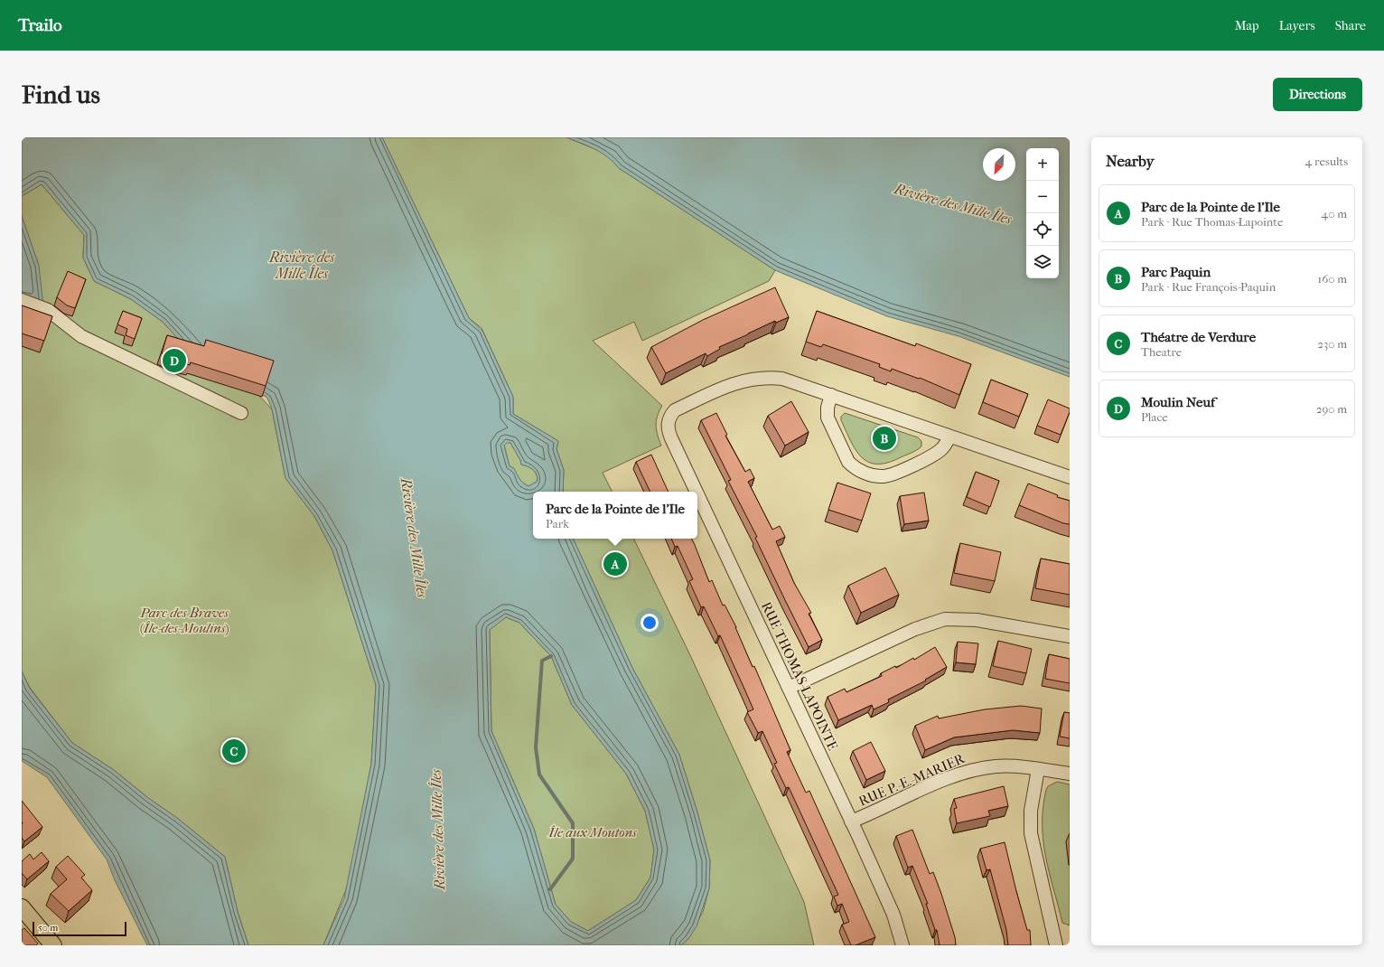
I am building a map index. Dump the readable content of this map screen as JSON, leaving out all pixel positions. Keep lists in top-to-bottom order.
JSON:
{
  "streets": {
    "street": ["RUE THOMAS-LAPOINTE", "RUE P.-E.-MARIER"]
  },
  "crossings": [
    ["RUE THOMAS-LAPOINTE", "RUE P.-E.-MARIER"]
  ],
  "water": ["Rivière des Mille Îles"],
  "parks": ["Parc des Braves (Île-des-Moulins)", "Île aux Moutons"],
  "scale_bar": "50 m",
  "north": "bottom left",
  "page": {
    "header": "Trailo",
    "nav": ["Map", "Layers", "Share"],
    "buttons": "Directions",
    "title": "Find us",
    "heading": ["Nearby", "4 results"],
    "map_buttons": ["+", "−"],
    "list": [
      {
        "mark": "A",
        "name": "Parc de la Pointe de l'Ile",
        "note": "Park · Rue Thomas-Lapointe",
        "value": "40 m"
      },
      {
        "mark": "B",
        "name": "Parc Paquin",
        "note": "Park · Rue François-Paquin",
        "value": "160 m"
      },
      {
        "mark": "C",
        "name": "Théatre de Verdure",
        "note": "Theatre",
        "value": "230 m"
      },
      {
        "mark": "D",
        "name": "Moulin Neuf",
        "note": "Place",
        "value": "290 m"
      }
    ],
    "pins": [
      "D",
      "B",
      "A",
      "C"
    ],
    "popup": ["Parc de la Pointe de l'Ile", "Park"],
    "scale": "50 m"
  }
}
